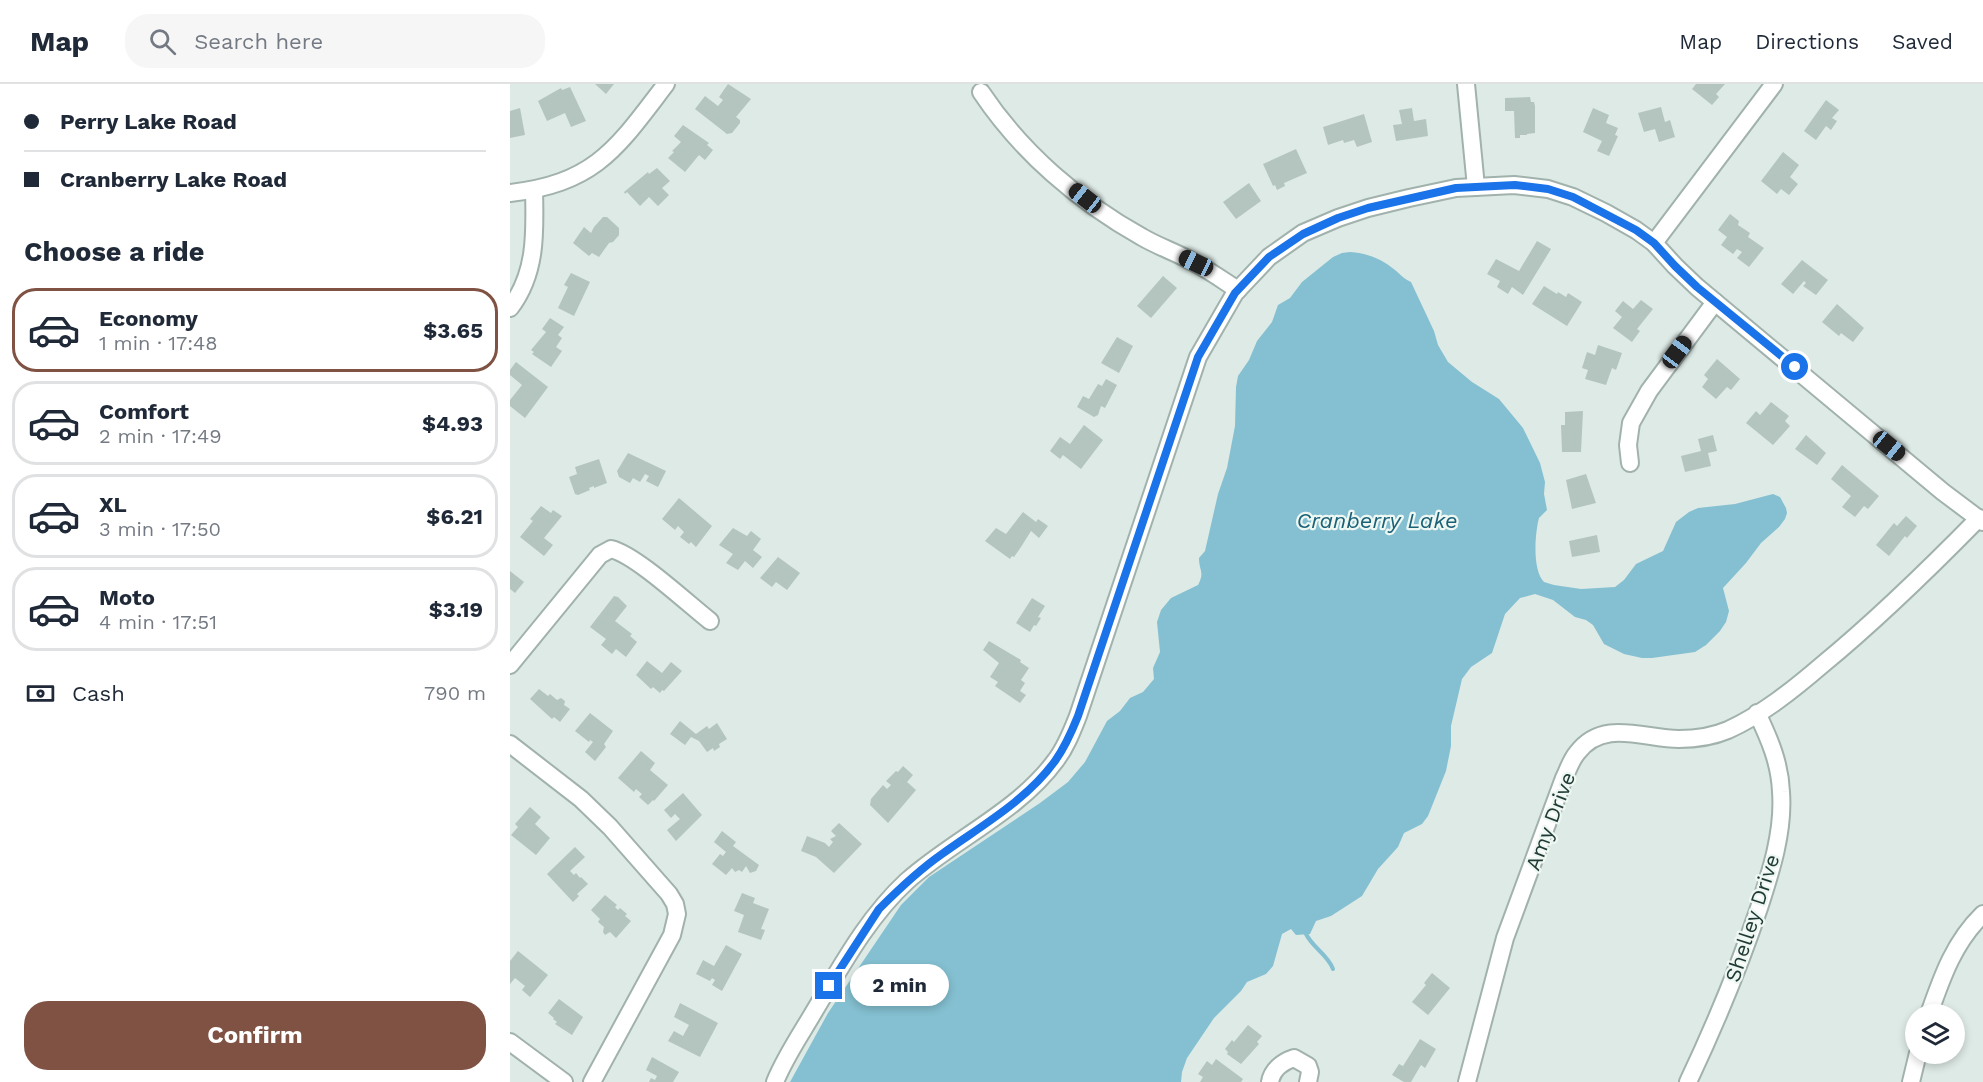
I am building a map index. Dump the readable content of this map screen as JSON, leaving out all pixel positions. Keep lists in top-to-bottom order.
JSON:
{
  "streets": {
    "street": ["Amy Drive", "Shelley Drive"]
  },
  "crossings": [
    ["Amy Drive", "Shelley Drive"]
  ],
  "water": ["Cranberry Lake"],
  "page": {
    "header": "Map",
    "search": "Search here",
    "nav": ["Map", "Directions", "Saved"],
    "banner": ["Perry Lake Road", "Cranberry Lake Road"],
    "heading": "Choose a ride",
    "list": [
      {
        "name": "Economy",
        "note": "1 min · 17:48",
        "value": "$3.65"
      },
      {
        "name": "Comfort",
        "note": "2 min · 17:49",
        "value": "$4.93"
      },
      {
        "name": "XL",
        "note": "3 min · 17:50",
        "value": "$6.21"
      },
      {
        "name": "Moto",
        "note": "4 min · 17:51",
        "value": "$3.19"
      }
    ],
    "pay": ["Cash", "790 m"],
    "bubble": "2 min",
    "buttons": "Confirm"
  }
}
